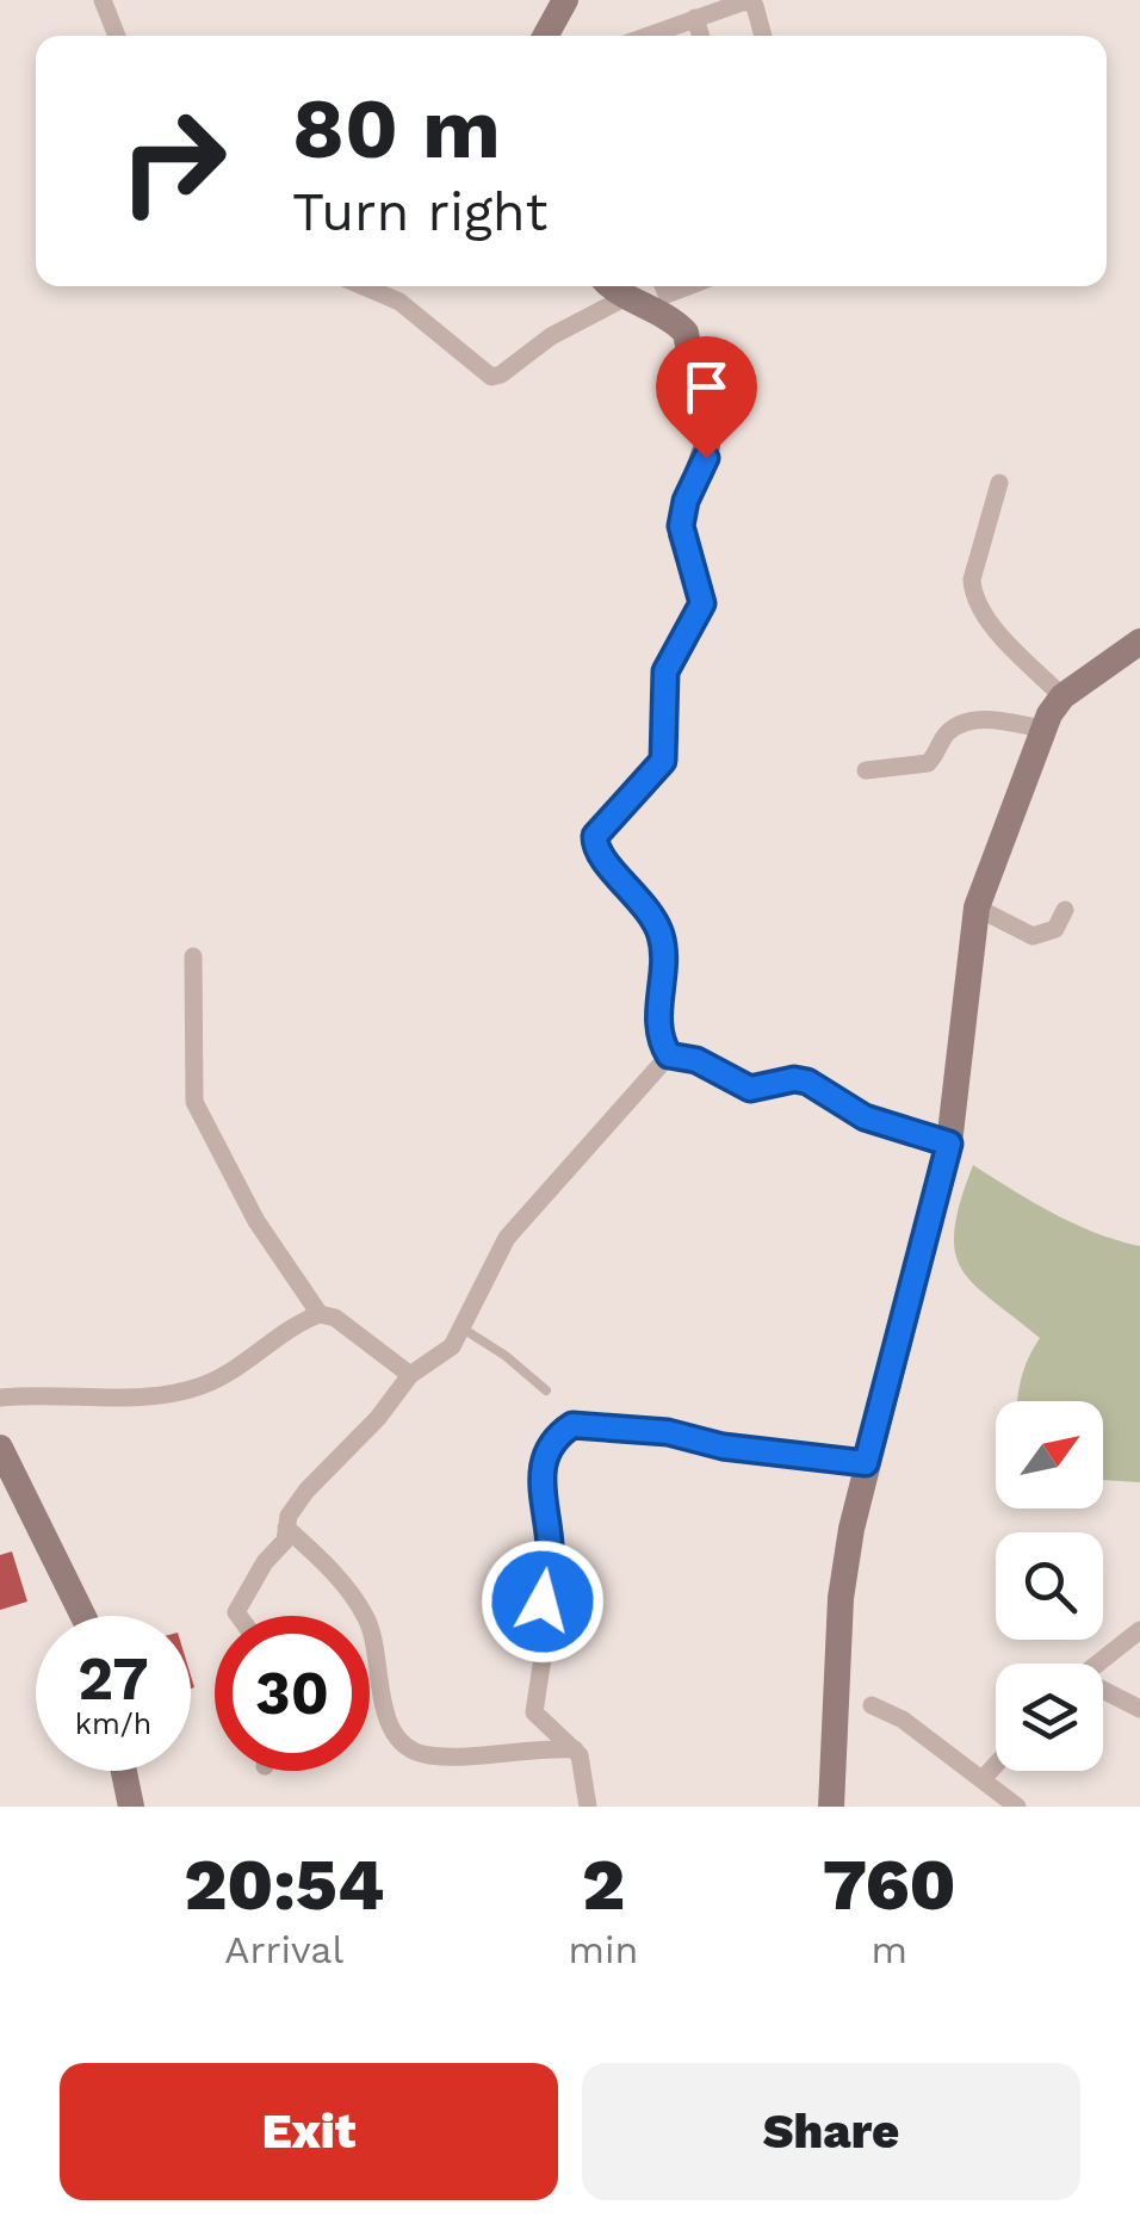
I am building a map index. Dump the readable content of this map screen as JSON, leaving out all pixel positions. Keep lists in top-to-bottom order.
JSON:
{
  "north": "top right",
  "page": {
    "turn": ["80 m", "Turn right"],
    "speed": "27 km/h",
    "limit": "30",
    "eta": [
      "20:54",
      "Arrival",
      "2",
      "min",
      "760",
      "m"
    ],
    "buttons": ["Exit", "Share"]
  }
}
